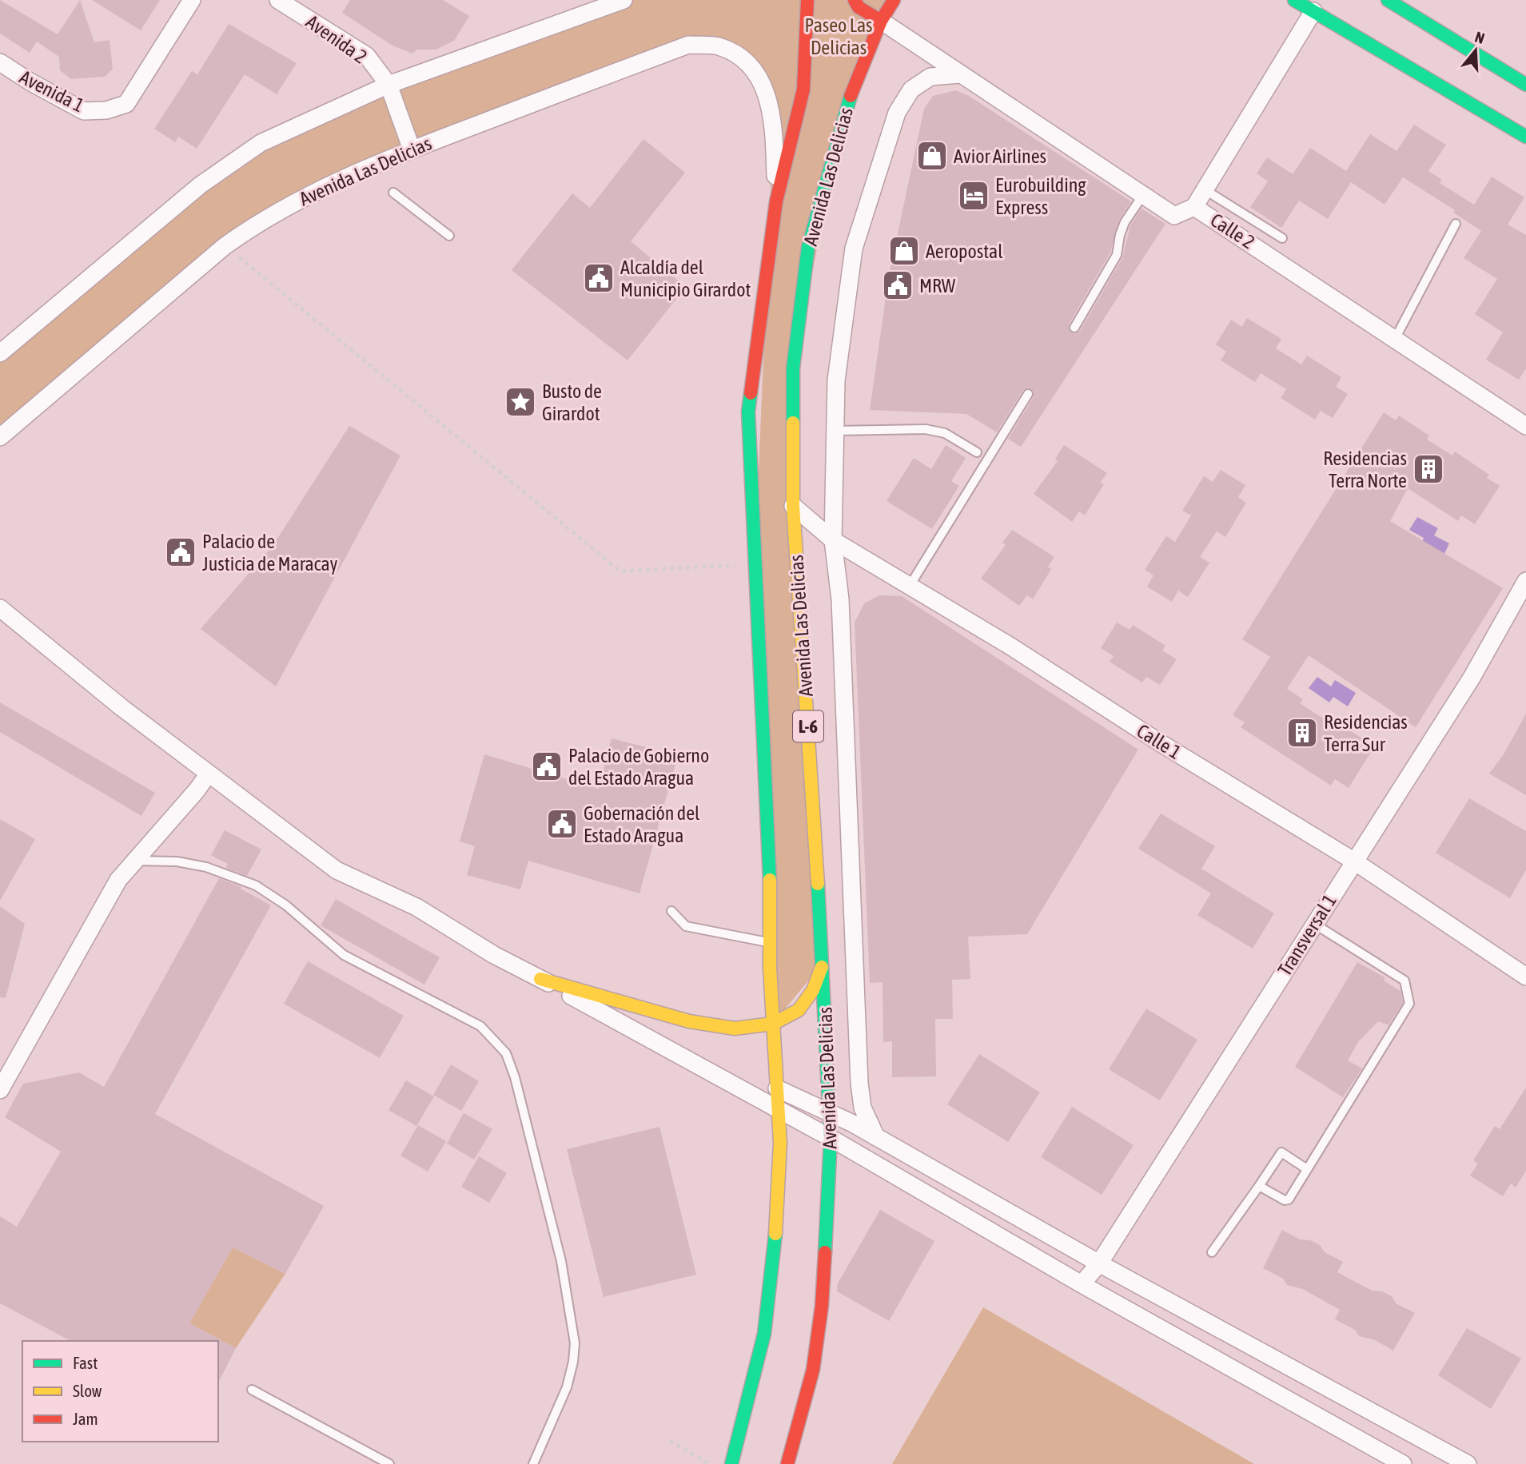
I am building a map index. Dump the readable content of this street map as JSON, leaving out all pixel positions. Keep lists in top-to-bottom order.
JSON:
{
  "streets": {
    "main road": ["Avenida Las Delicias", "L-6"],
    "street": [
      "Avenida 2",
      "Avenida 1",
      "Calle 2",
      "Calle 1",
      "Transversal 1"
    ]
  },
  "crossings": [
    ["Avenida 2", "Avenida Las Delicias"],
    ["Avenida Las Delicias", "Calle 2"],
    ["Avenida Las Delicias", "L-6"],
    ["Avenida Las Delicias", "Calle 1"],
    ["Calle 1", "Transversal 1"]
  ],
  "parks": ["Paseo Las Delicias"],
  "places": {
    "shop": ["Avior Airlines", "Aeropostal"],
    "hotel": ["Eurobuilding Express"],
    "public building": [
      "Alcaldía del Municipio Girardot",
      "MRW",
      "Palacio de Justicia de Maracay",
      "Palacio de Gobierno del Estado Aragua",
      "Gobernación del Estado Aragua"
    ],
    "place": ["Busto de Girardot"],
    "building": ["Residencias Terra Norte", "Residencias Terra Sur"]
  },
  "legend": ["Fast", "Slow", "Jam"],
  "north": "top"
}
